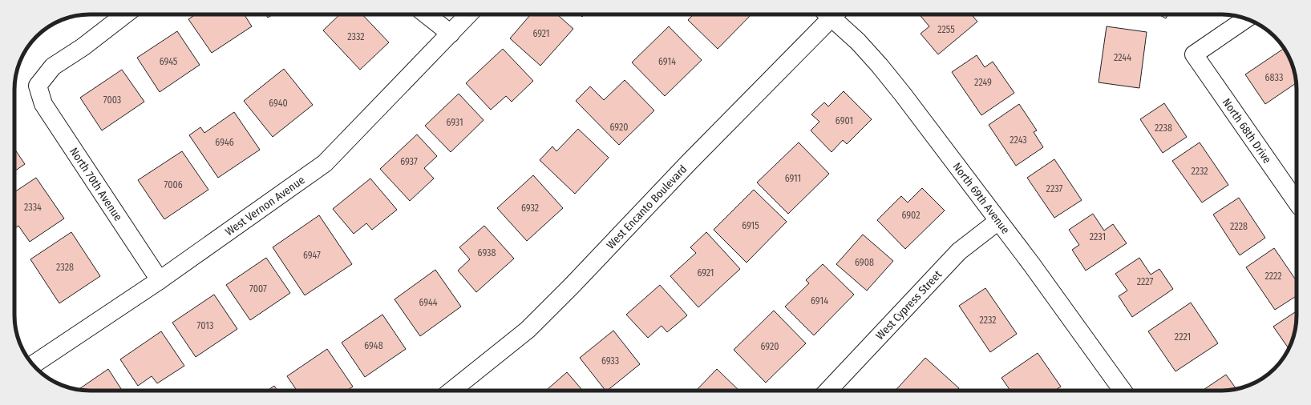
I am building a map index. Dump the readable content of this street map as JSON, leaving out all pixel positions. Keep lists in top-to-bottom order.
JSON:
{
  "streets": {
    "street": [
      "North 68th Drive",
      "North 70th Avenue",
      "North 69th Avenue",
      "West Vernon Avenue",
      "West Encanto Boulevard",
      "West Cypress Street"
    ]
  },
  "crossings": [
    ["North 70th Avenue", "West Vernon Avenue"],
    ["North 69th Avenue", "West Cypress Street"]
  ],
  "house_numbers": [
    "2255",
    "6921",
    "2332",
    "2244",
    "6945",
    "6914",
    "6833",
    "2249",
    "7003",
    "6940",
    "6901",
    "6931",
    "6920",
    "2238",
    "2243",
    "6946",
    "6937",
    "2232",
    "6911",
    "7006",
    "2237",
    "2334",
    "6932",
    "6902",
    "6915",
    "2228",
    "2231",
    "6938",
    "6947",
    "6908",
    "2328",
    "6921",
    "2222",
    "2227",
    "7007",
    "6914",
    "6944",
    "2232",
    "7013",
    "2221",
    "6948",
    "6920",
    "6933"
  ]
}
